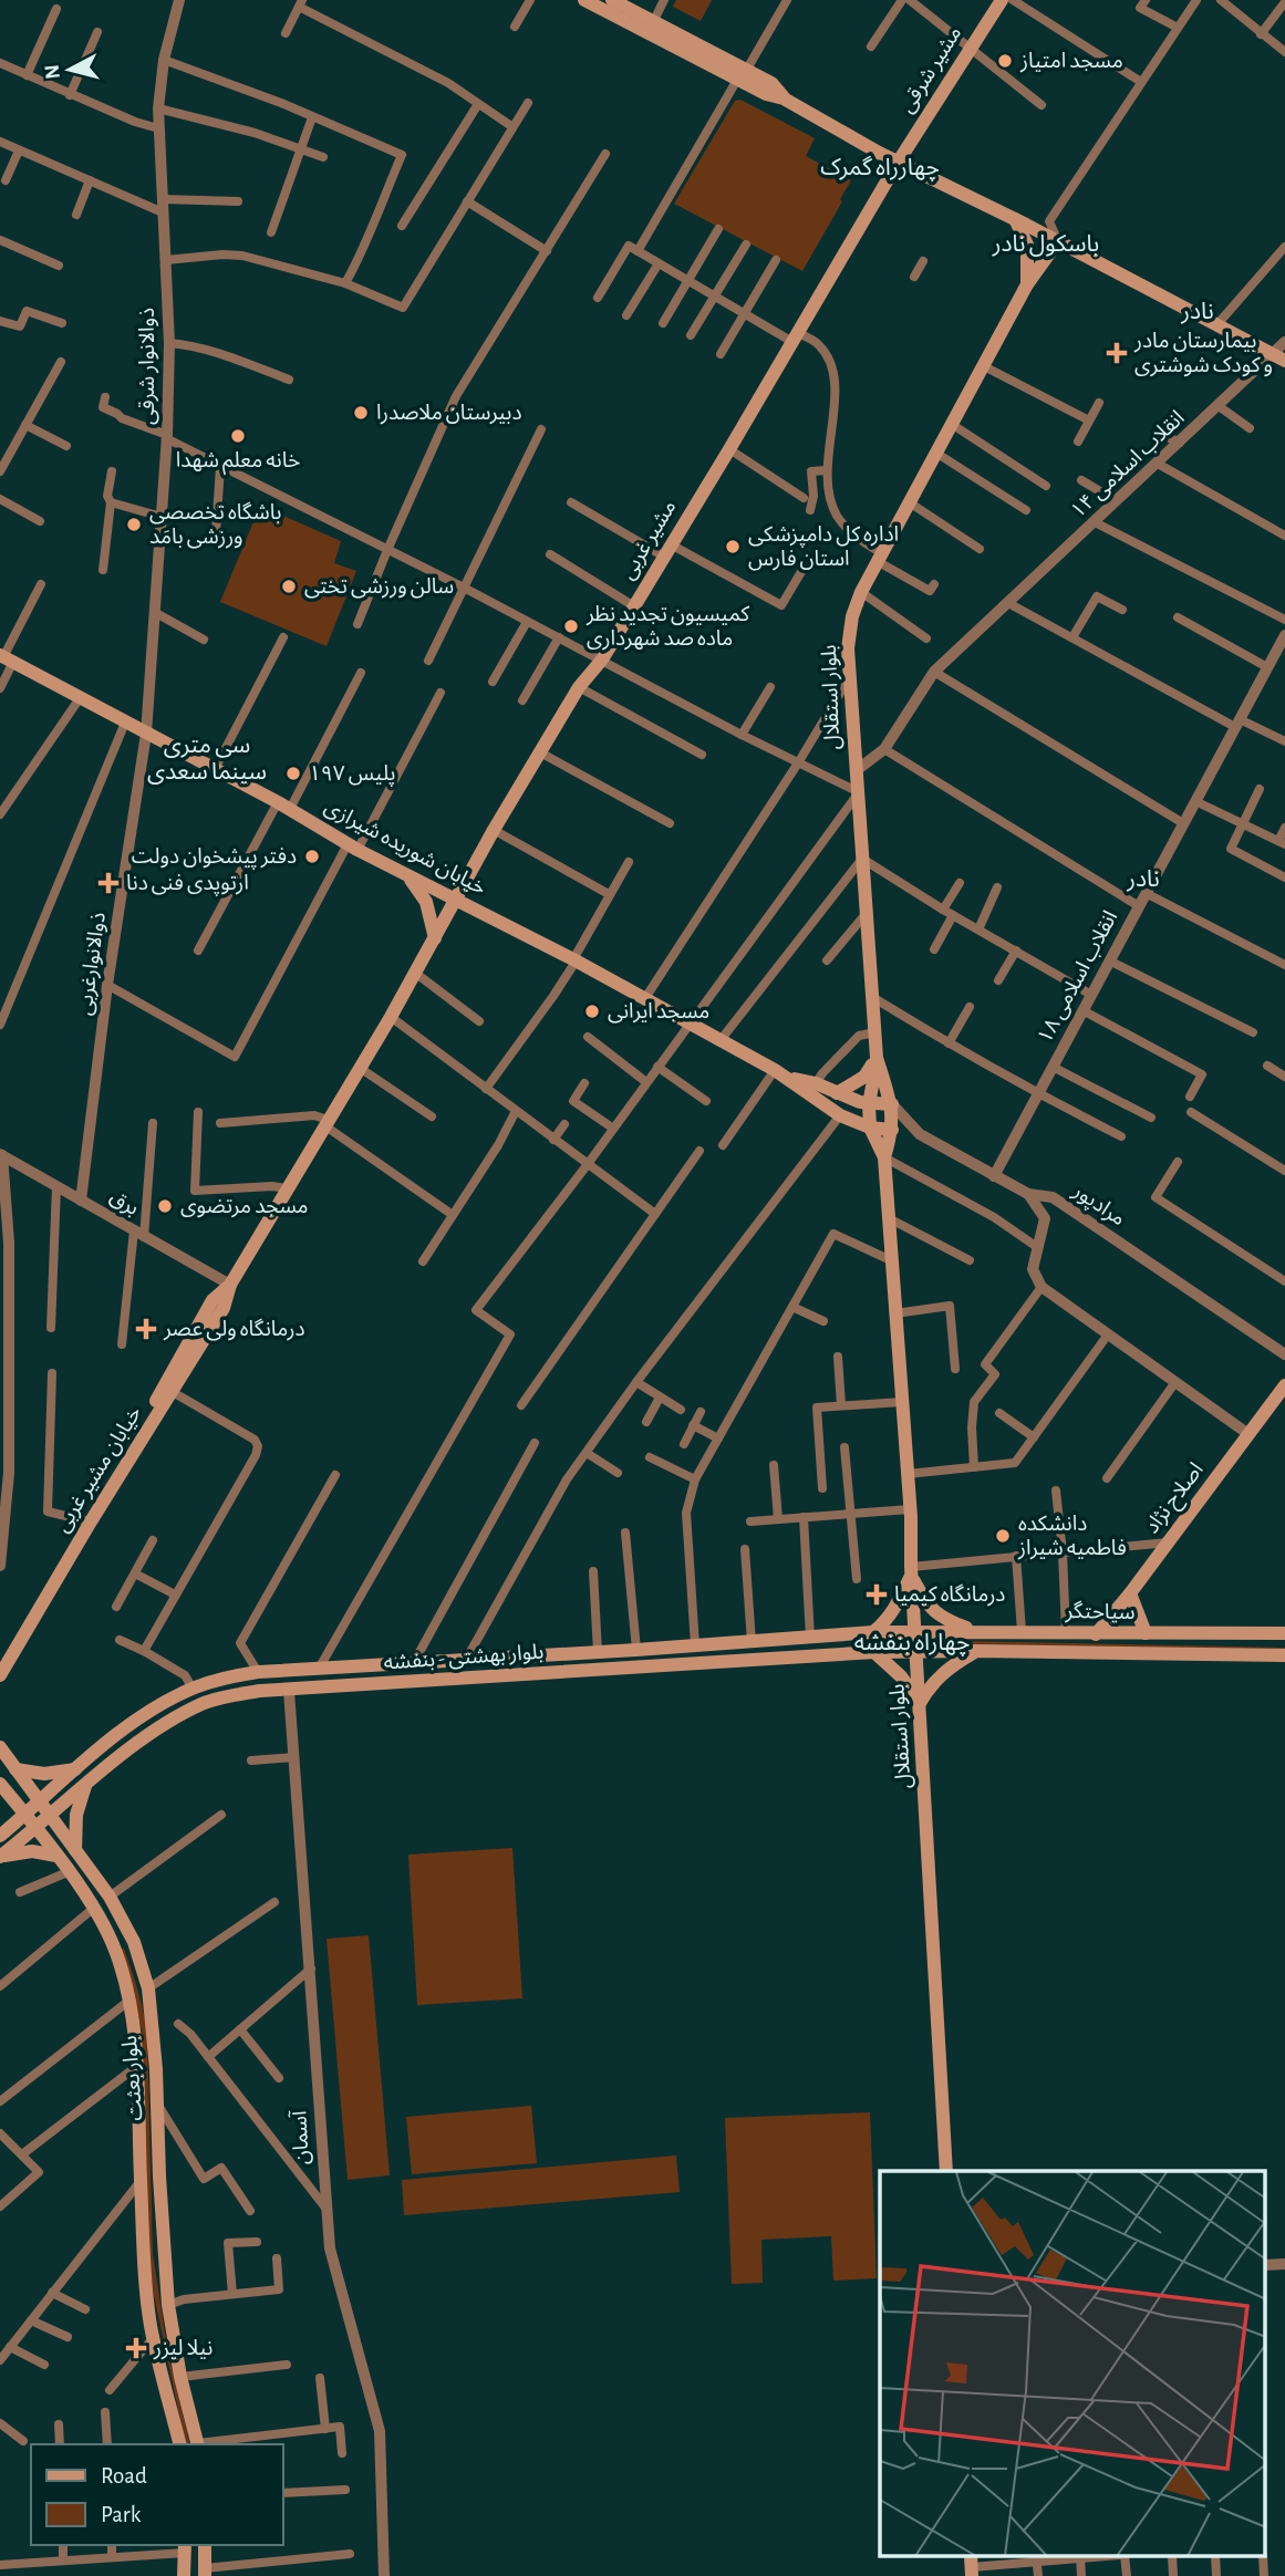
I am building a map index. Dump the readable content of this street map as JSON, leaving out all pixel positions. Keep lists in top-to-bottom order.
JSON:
{
  "streets": {
    "main road": [
      "مشیر شرقی",
      "مشیر غربی",
      "بلوار استقلال",
      "خیابان شوریده شیرازی",
      "خیابان مشیر غربی",
      "اصلاح نژاد",
      "سیاحتگر",
      "بلوار بهشتی - بنفشه",
      "بلوار بعثت"
    ],
    "street": [
      "ذوالانوار شرقی",
      "۱۴ انقلاب اسلامی",
      "ذوالانوارغربی",
      "۱۸ انقلاب اسلامی",
      "برق",
      "مرادپور",
      "آسمان"
    ]
  },
  "crossings": [
    ["مشیر شرقی", "مشیر غربی"],
    ["ذوالانوار شرقی", "خیابان شوریده شیرازی"],
    ["ذوالانوار شرقی", "ذوالانوارغربی"],
    ["مشیر غربی", "خیابان شوریده شیرازی"],
    ["مشیر غربی", "خیابان مشیر غربی"],
    ["بلوار استقلال", "خیابان شوریده شیرازی"],
    ["بلوار استقلال", "سیاحتگر"],
    ["بلوار استقلال", "بلوار بهشتی - بنفشه"],
    ["خیابان شوریده شیرازی", "ذوالانوارغربی"],
    ["ذوالانوارغربی", "برق"],
    ["برق", "خیابان مشیر غربی"],
    ["اصلاح نژاد", "سیاحتگر"],
    ["سیاحتگر", "بلوار بهشتی - بنفشه"],
    ["بلوار بهشتی - بنفشه", "بلوار بعثت"],
    ["بلوار بهشتی - بنفشه", "آسمان"]
  ],
  "districts": [
    "چهارراه گمرک",
    "باسکول نادر",
    "نادر",
    "سی متری سینما سعدی",
    "نادر",
    "چهاراه بنفشه"
  ],
  "places": {
    "other": [
      "مسجد امتیاز",
      "دبیرستان ملاصدرا",
      "خانه معلم شهدا",
      "باشگاه تخصصی ورزشی بامَد",
      "اداره کل دامپزشکی استان فارس",
      "سالن ورزشی تختی",
      "کمیسیون تجدید نظر ماده صد شهرداری",
      "پلیس ۱۹۷",
      "دفتر پیشخوان دولت",
      "مسجد ایرانی",
      "مسجد مرتضوی",
      "دانشکده فاطمیه شیراز"
    ],
    "health": [
      "بیمارستان مادر و کودک شوشتری",
      "ارتوپدی فنی دنا",
      "درمانگاه ولی عصر",
      "درمانگاه کیمیا",
      "نیلا لیزر"
    ]
  },
  "legend": ["Road", "Park"],
  "north": "left"
}
